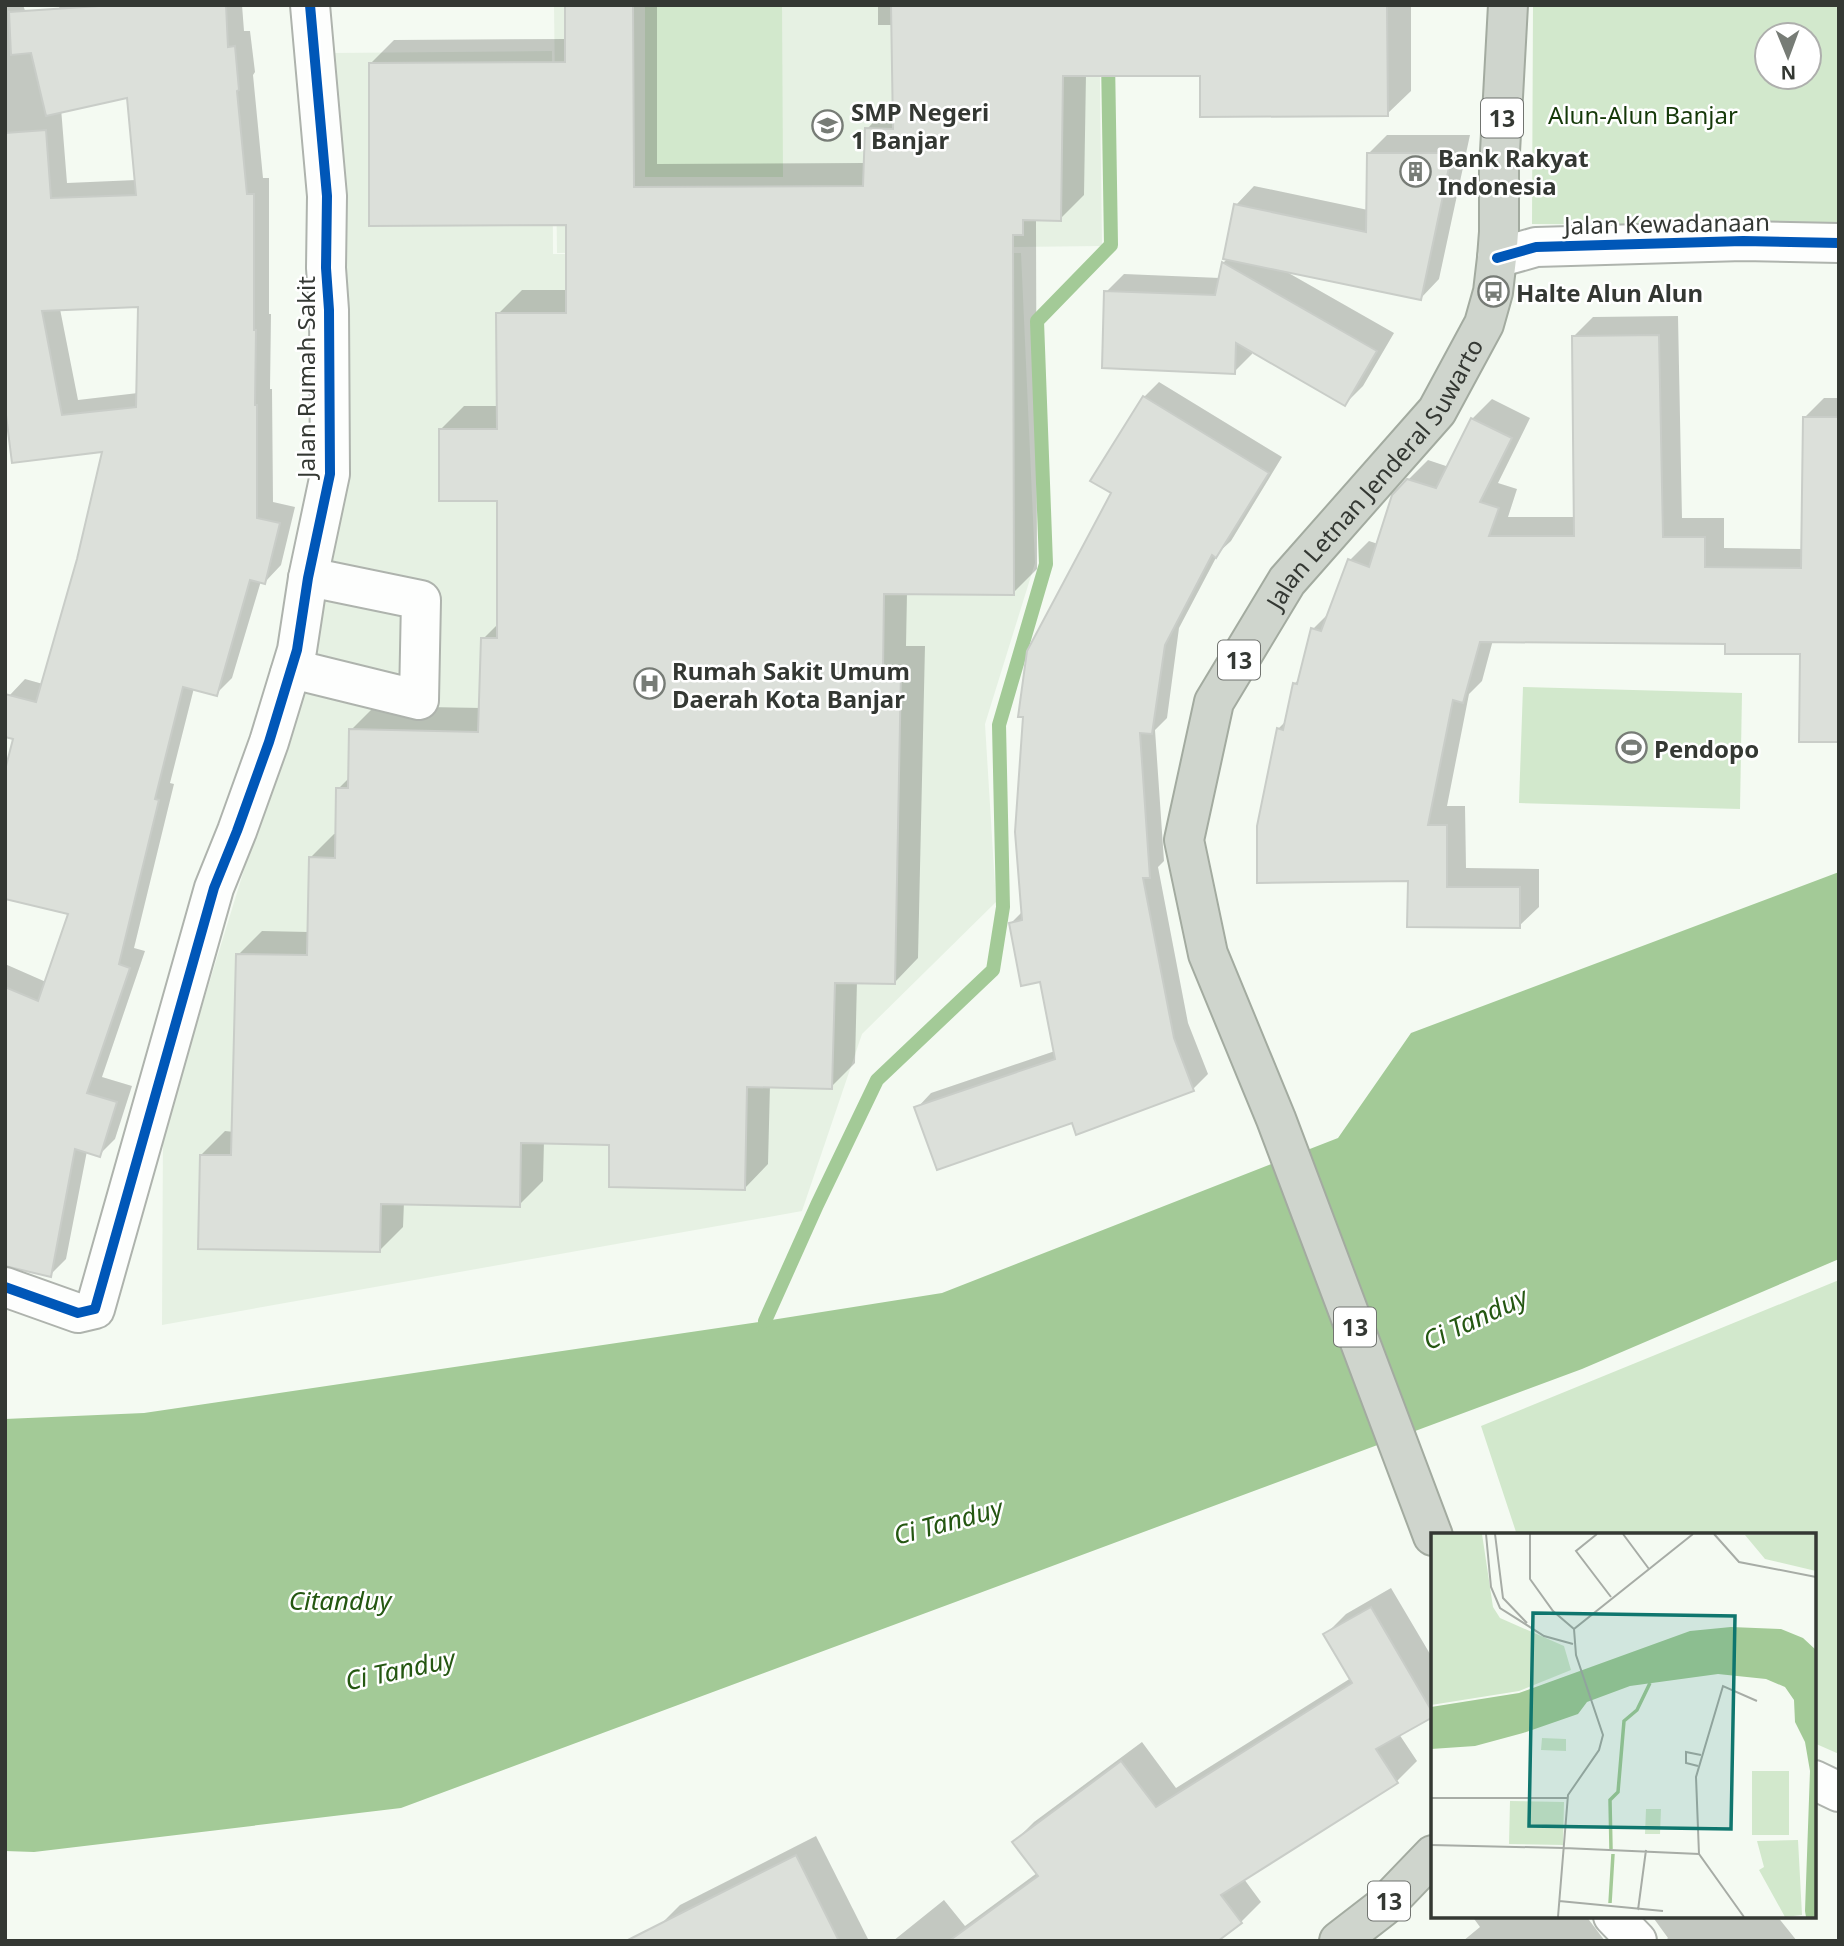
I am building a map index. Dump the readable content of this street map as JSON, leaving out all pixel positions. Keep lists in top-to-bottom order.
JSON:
{
  "streets": {
    "highway": ["13", "Jalan Letnan Jenderal Suwarto"],
    "street": ["Jalan Kewadanaan", "Jalan Rumah Sakit"]
  },
  "crossings": [
    ["Jalan Kewadanaan", "Jalan Letnan Jenderal Suwarto"]
  ],
  "water": ["Ci Tanduy", "Citanduy"],
  "parks": ["Alun-Alun Banjar"],
  "places": {
    "school or university": ["SMP Negeri 1 Banjar"],
    "building": ["Bank Rakyat Indonesia"],
    "bus stop": ["Halte Alun Alun"],
    "hospital": ["Rumah Sakit Umum Daerah Kota Banjar"],
    "sports": ["Pendopo"]
  },
  "north": "bottom"
}
